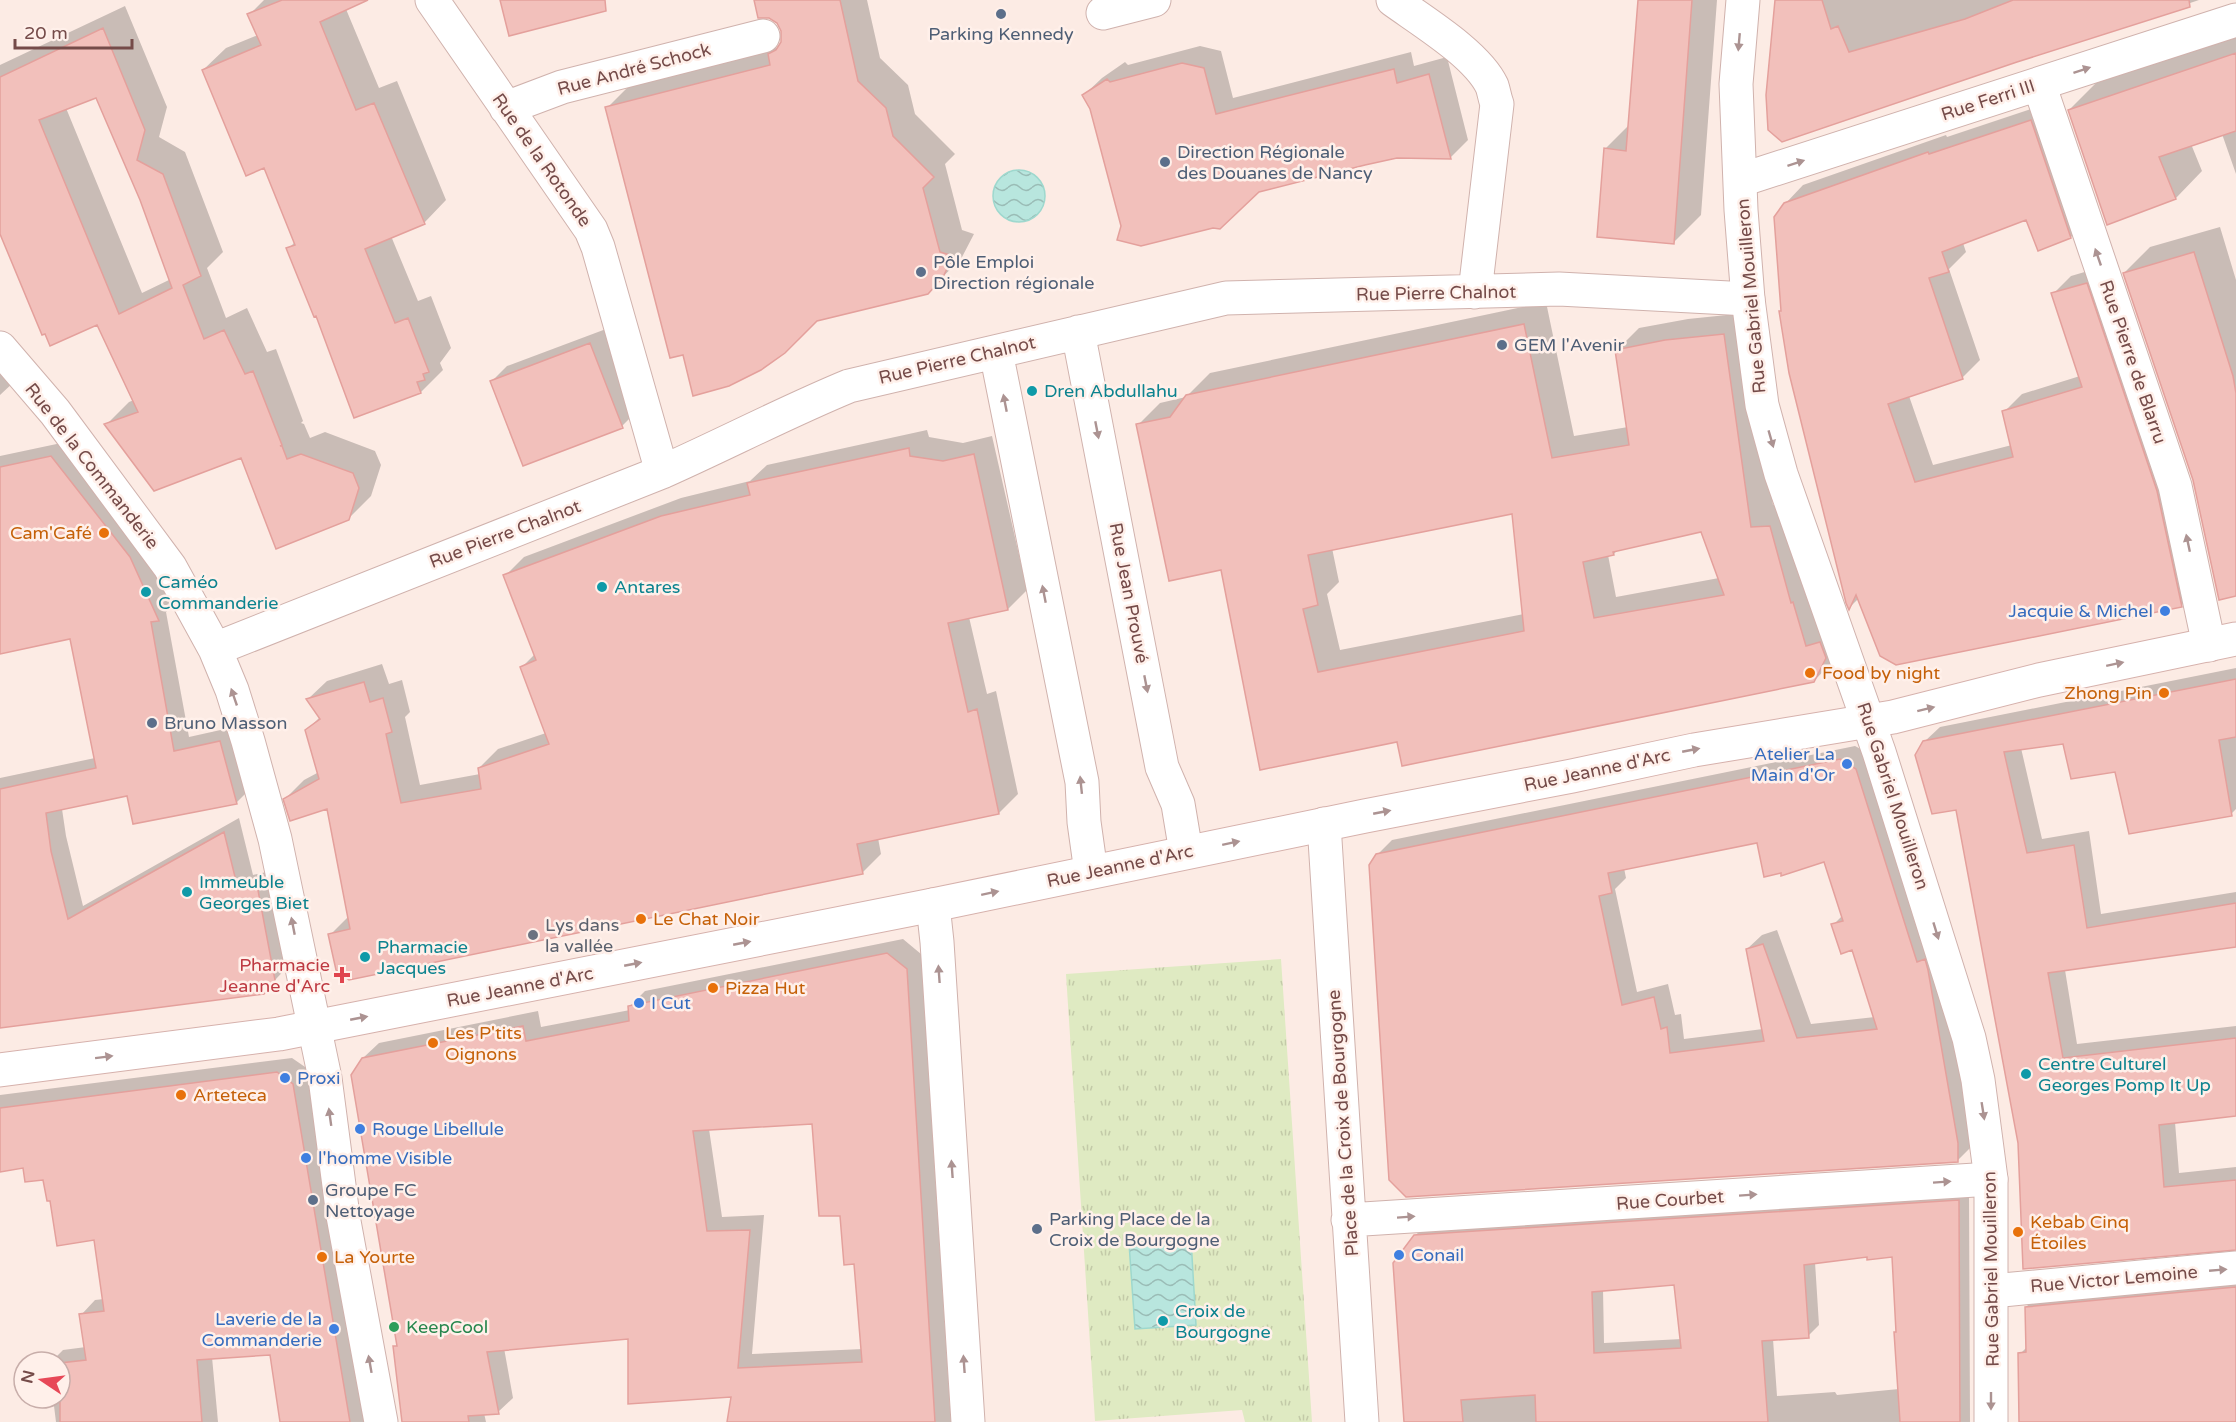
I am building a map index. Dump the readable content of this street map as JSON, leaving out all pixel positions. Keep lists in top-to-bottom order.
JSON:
{
  "streets": {
    "street": [
      "Rue André Schock",
      "Rue Ferri III",
      "Rue de la Rotonde",
      "Rue Pierre Chalnot",
      "Rue Gabriel Mouilleron",
      "Rue Pierre de Blarru",
      "Rue de la Commanderie",
      "Rue Jean Prouvé",
      "Rue Jeanne d'Arc",
      "Place de la Croix de Bourgogne",
      "Rue Courbet",
      "Rue Victor Lemoine"
    ]
  },
  "crossings": [
    ["Rue André Schock", "Rue de la Rotonde"],
    ["Rue Ferri III", "Rue Gabriel Mouilleron"],
    ["Rue Ferri III", "Rue Pierre de Blarru"],
    ["Rue de la Rotonde", "Rue Pierre Chalnot"],
    ["Rue Pierre Chalnot", "Rue Gabriel Mouilleron"],
    ["Rue Pierre Chalnot", "Rue de la Commanderie"],
    ["Rue Pierre Chalnot", "Rue Jean Prouvé"],
    ["Rue Gabriel Mouilleron", "Rue Jeanne d'Arc"],
    ["Rue Gabriel Mouilleron", "Rue Courbet"],
    ["Rue Gabriel Mouilleron", "Rue Victor Lemoine"],
    ["Rue Pierre de Blarru", "Rue Jeanne d'Arc"],
    ["Rue de la Commanderie", "Rue Jeanne d'Arc"],
    ["Rue Jean Prouvé", "Rue Jeanne d'Arc"],
    ["Rue Jeanne d'Arc", "Place de la Croix de Bourgogne"],
    ["Place de la Croix de Bourgogne", "Rue Courbet"]
  ],
  "one_way": [
    "Rue Ferri III",
    "Rue Gabriel Mouilleron",
    "Rue Pierre de Blarru",
    "Rue de la Commanderie",
    "Rue Jeanne d'Arc",
    "Rue Courbet",
    "Rue Victor Lemoine"
  ],
  "places": {
    "other": [
      "Parking Kennedy",
      "Direction Régionale des Douanes de Nancy",
      "Pôle Emploi Direction régionale",
      "GEM l'Avenir",
      "Dren Abdullahu",
      "Cam'Café",
      "Antares",
      "Caméo Commanderie",
      "Jacquie & Michel",
      "Food by night",
      "Zhong Pin",
      "Bruno Masson",
      "Atelier La Main d'Or",
      "Immeuble Georges Biet",
      "Le Chat Noir",
      "Lys dans la vallée",
      "Pharmacie Jacques",
      "Pizza Hut",
      "I Cut",
      "Les P'tits Oignons",
      "Centre Culturel Georges Pomp It Up",
      "Proxi",
      "Arteteca",
      "Rouge Libellule",
      "l'homme Visible",
      "Groupe FC Nettoyage",
      "Parking Place de la Croix de Bourgogne",
      "Kebab Cinq Étoiles",
      "Conail",
      "La Yourte",
      "Croix de Bourgogne",
      "KeepCool",
      "Laverie de la Commanderie"
    ],
    "health": ["Pharmacie Jeanne d'Arc"]
  },
  "scale_bar": "20 m",
  "north": "left"
}
